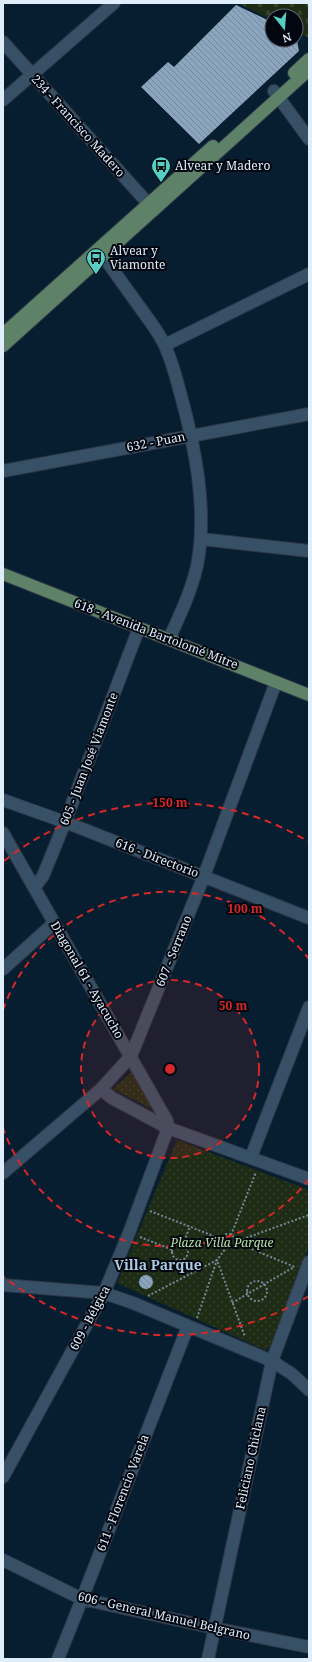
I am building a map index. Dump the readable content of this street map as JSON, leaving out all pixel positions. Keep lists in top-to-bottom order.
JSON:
{
  "streets": {
    "main road": ["618 - Avenida Bartolomé Mitre"],
    "street": [
      "234 - Francisco Madero",
      "632 - Puan",
      "605 - Juan José Viamonte",
      "616 - Directorio",
      "607 - Serrano",
      "Diagonal 61 - Ayacucho",
      "609 - Bélgica",
      "Feliciano Chiclana",
      "611 - Florencio Varela",
      "606 - General Manuel Belgrano"
    ]
  },
  "crossings": [
    ["618 - Avenida Bartolomé Mitre", "605 - Juan José Viamonte"],
    ["618 - Avenida Bartolomé Mitre", "607 - Serrano"],
    ["605 - Juan José Viamonte", "616 - Directorio"],
    ["605 - Juan José Viamonte", "Diagonal 61 - Ayacucho"],
    ["616 - Directorio", "607 - Serrano"],
    ["607 - Serrano", "Diagonal 61 - Ayacucho"],
    ["Diagonal 61 - Ayacucho", "609 - Bélgica"],
    ["Feliciano Chiclana", "606 - General Manuel Belgrano"],
    ["611 - Florencio Varela", "606 - General Manuel Belgrano"]
  ],
  "districts": ["Villa Parque"],
  "parks": ["Plaza Villa Parque"],
  "places": {
    "bus stop": ["Alvear y Madero", "Alvear y Viamonte"]
  },
  "north": "bottom",
  "rings": ["150 m", "100 m", "50 m"]
}
